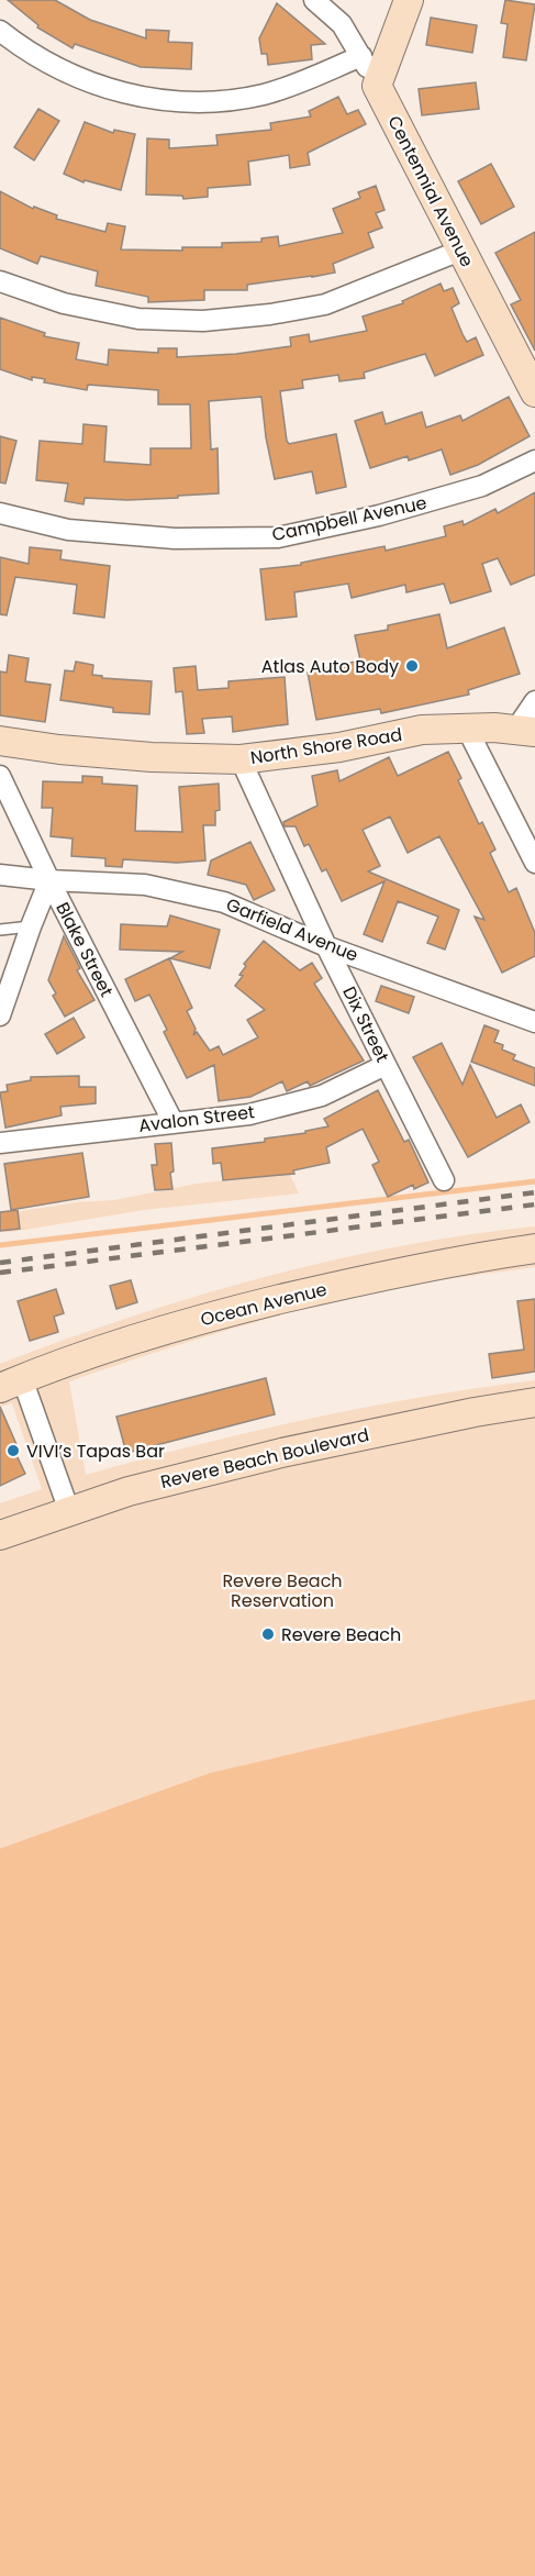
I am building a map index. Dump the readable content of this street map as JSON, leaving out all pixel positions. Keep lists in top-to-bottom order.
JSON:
{
  "streets": {
    "main road": [
      "Centennial Avenue",
      "North Shore Road",
      "Ocean Avenue",
      "Revere Beach Boulevard"
    ],
    "street": [
      "Campbell Avenue",
      "Garfield Avenue",
      "Blake Street",
      "Dix Street",
      "Avalon Street"
    ]
  },
  "crossings": [
    ["North Shore Road", "Dix Street"],
    ["Garfield Avenue", "Blake Street"],
    ["Garfield Avenue", "Dix Street"],
    ["Blake Street", "Avalon Street"],
    ["Dix Street", "Avalon Street"]
  ],
  "parks": ["Revere Beach Reservation"],
  "places": ["Atlas Auto Body", "VIVI’s Tapas Bar", "Revere Beach"]
}
